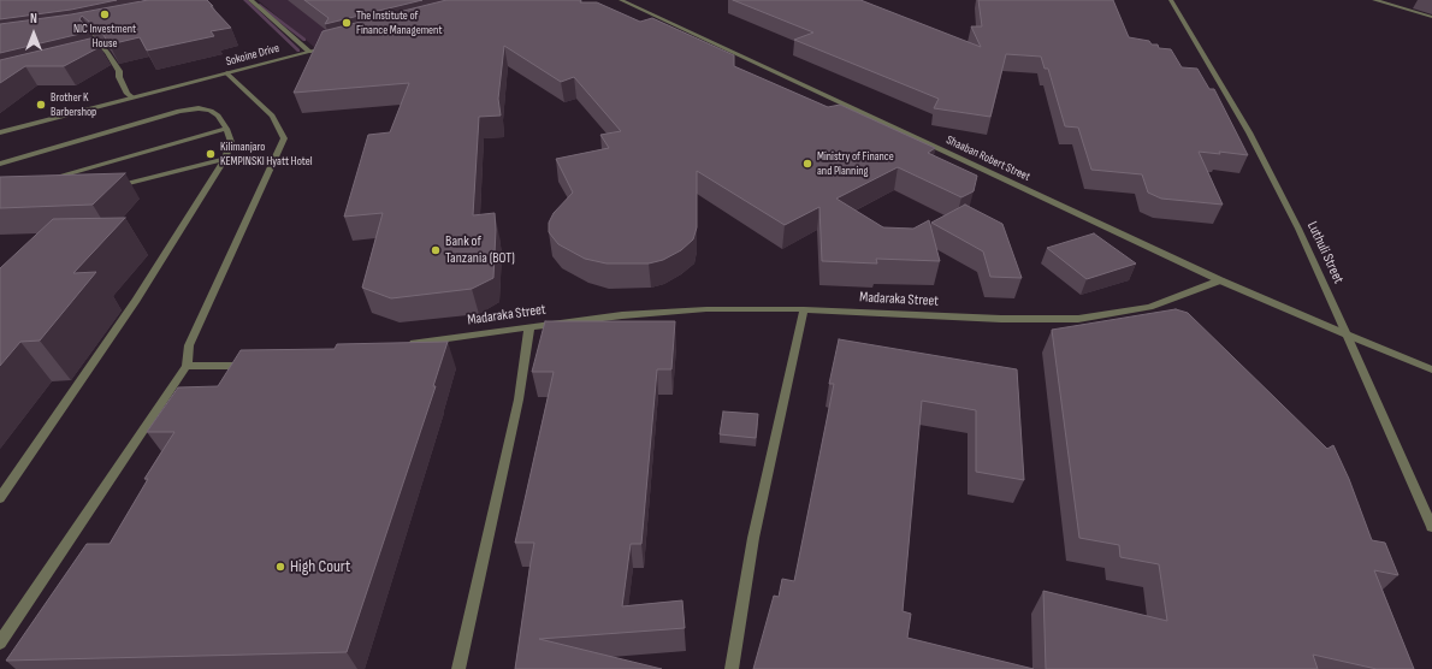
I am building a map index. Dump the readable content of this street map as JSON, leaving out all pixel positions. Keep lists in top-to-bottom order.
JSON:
{
  "streets": {
    "street": [
      "Sokoine Drive",
      "Shaaban Robert Street",
      "Luthuli Street",
      "Madaraka Street"
    ]
  },
  "crossings": [
    ["Shaaban Robert Street", "Luthuli Street"],
    ["Shaaban Robert Street", "Madaraka Street"]
  ],
  "places": [
    "NIC Investment House",
    "The Institute of Finance Management",
    "Brother K Barbershop",
    "Kilimanjaro KEMPINSKI Hyatt Hotel",
    "Ministry of Finance and Planning",
    "Bank of Tanzania (BOT)",
    "High Court"
  ],
  "north": "top"
}
